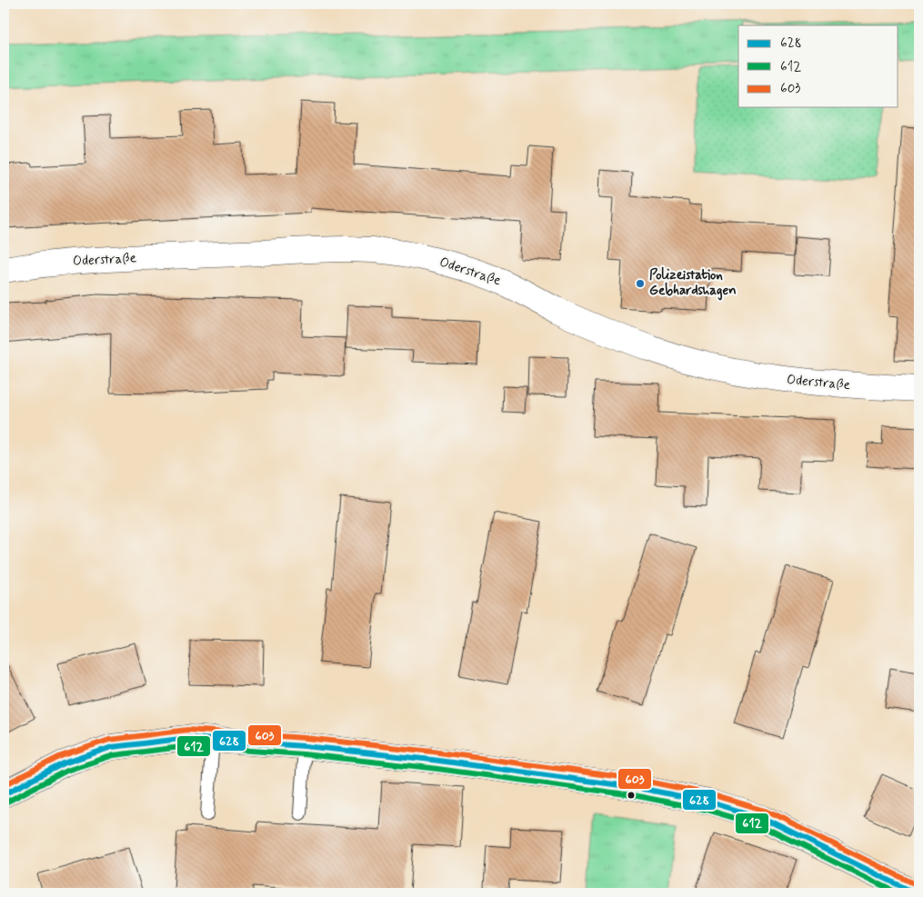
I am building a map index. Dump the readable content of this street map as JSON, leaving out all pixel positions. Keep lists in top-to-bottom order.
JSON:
{
  "streets": {
    "street": ["Oderstraße"]
  },
  "places": ["Polizeistation Gebhardshagen"],
  "lines": ["transit line 603", "transit line 628", "transit line 612"],
  "legend": ["628", "612", "603"]
}
